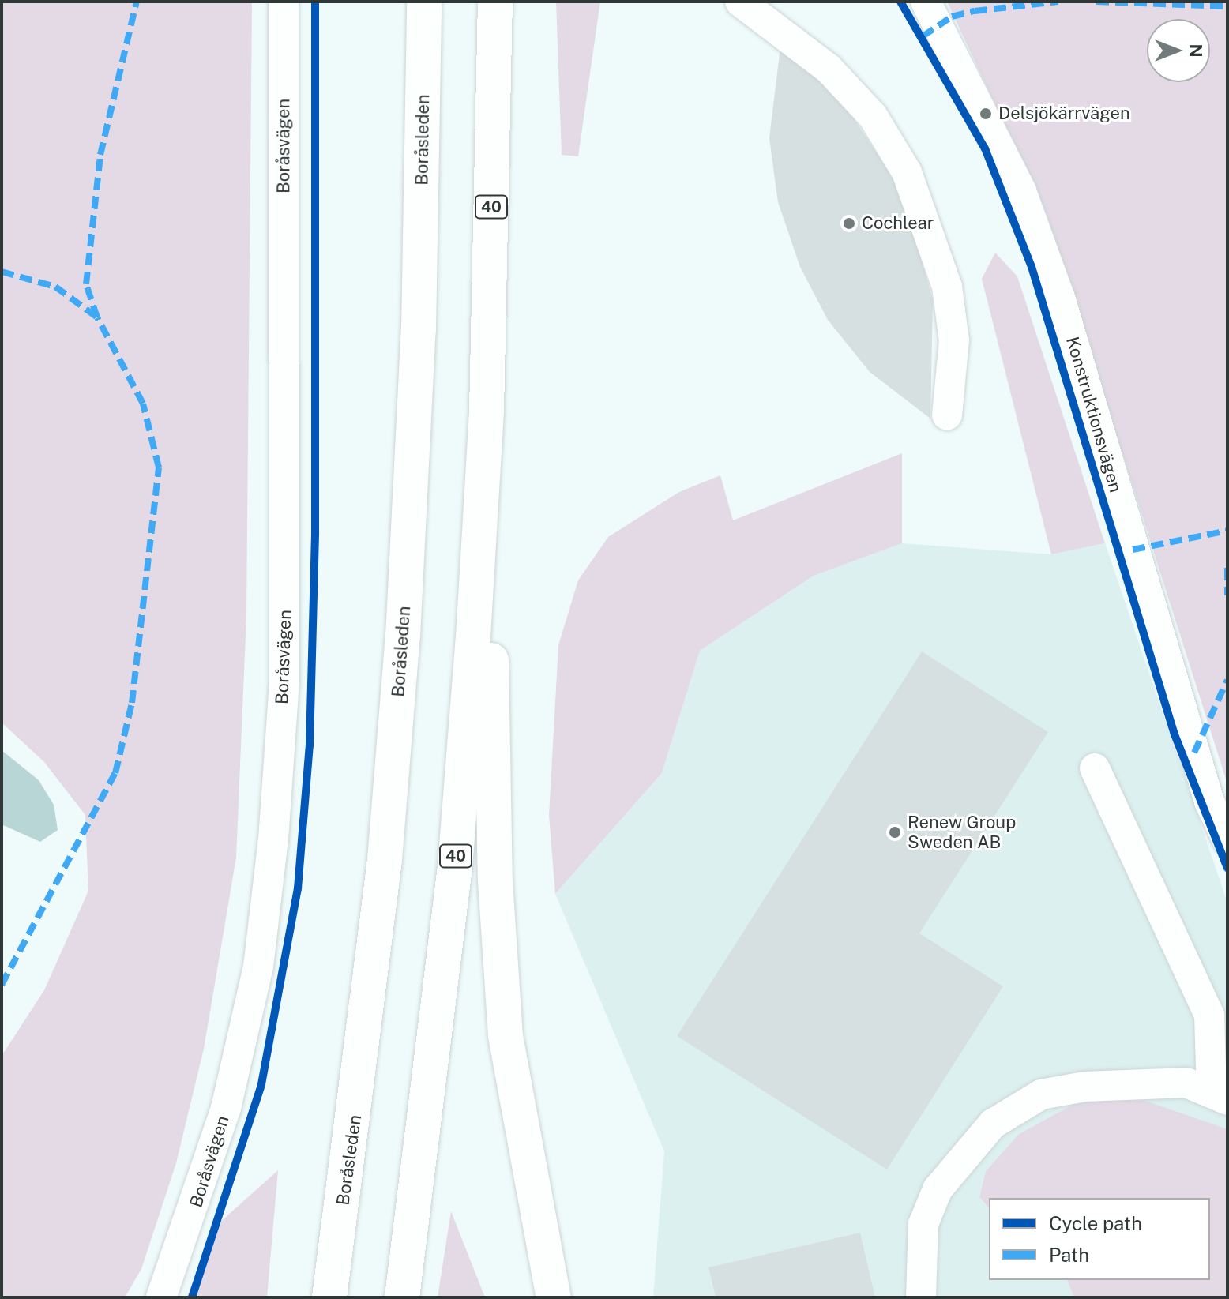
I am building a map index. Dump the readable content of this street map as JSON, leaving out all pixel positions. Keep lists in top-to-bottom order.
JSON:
{
  "streets": {
    "highway": ["Boråsleden", "40"],
    "street": ["Boråsvägen", "Konstruktionsvägen"]
  },
  "places": ["Delsjökärrvägen", "Cochlear", "Renew Group Sweden AB"],
  "legend": ["Cycle path", "Path"],
  "north": "right"
}
